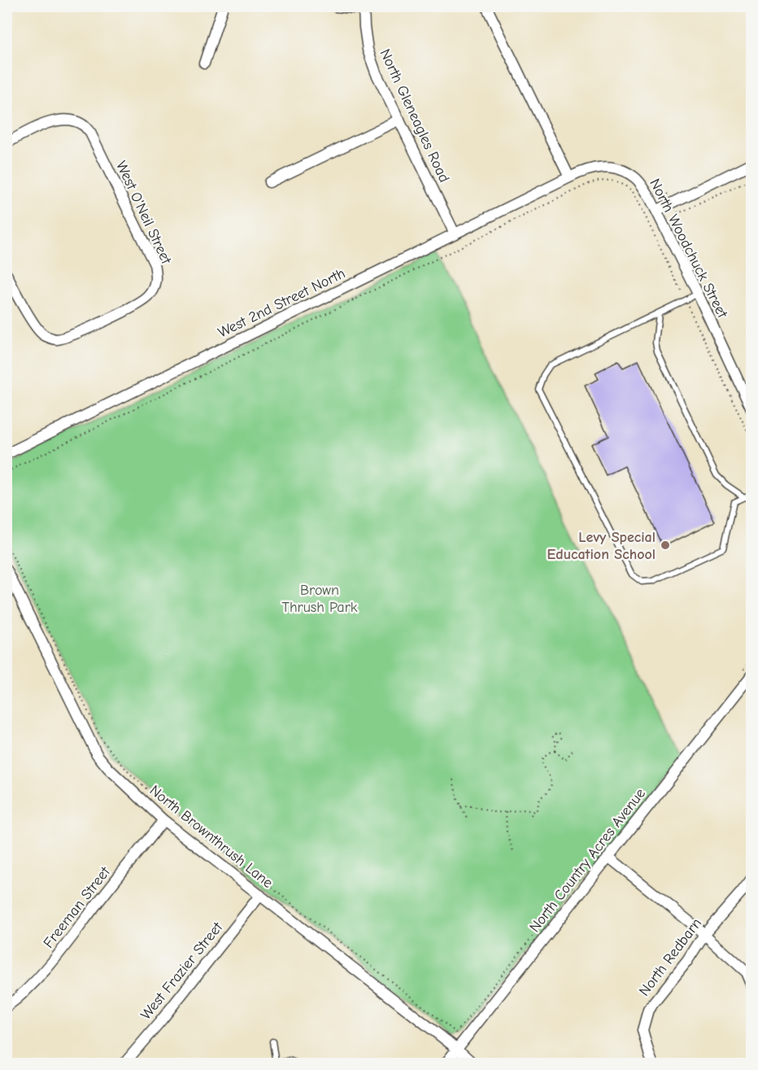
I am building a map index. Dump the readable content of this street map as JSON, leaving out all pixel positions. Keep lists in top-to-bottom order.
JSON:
{
  "streets": {
    "street": [
      "North Gleneagles Road",
      "West O'Neil Street",
      "North Woodchuck Street",
      "West 2nd Street North",
      "North Brownthrush Lane",
      "North Country Acres Avenue",
      "Freeman Street",
      "North Redbarn",
      "West Frazier Street"
    ]
  },
  "crossings": [
    ["North Gleneagles Road", "West 2nd Street North"],
    ["North Woodchuck Street", "West 2nd Street North"],
    ["North Brownthrush Lane", "North Country Acres Avenue"],
    ["North Brownthrush Lane", "Freeman Street"],
    ["North Brownthrush Lane", "West Frazier Street"]
  ],
  "parks": ["Brown Thrush Park"],
  "places": ["Levy Special Education School"]
}
